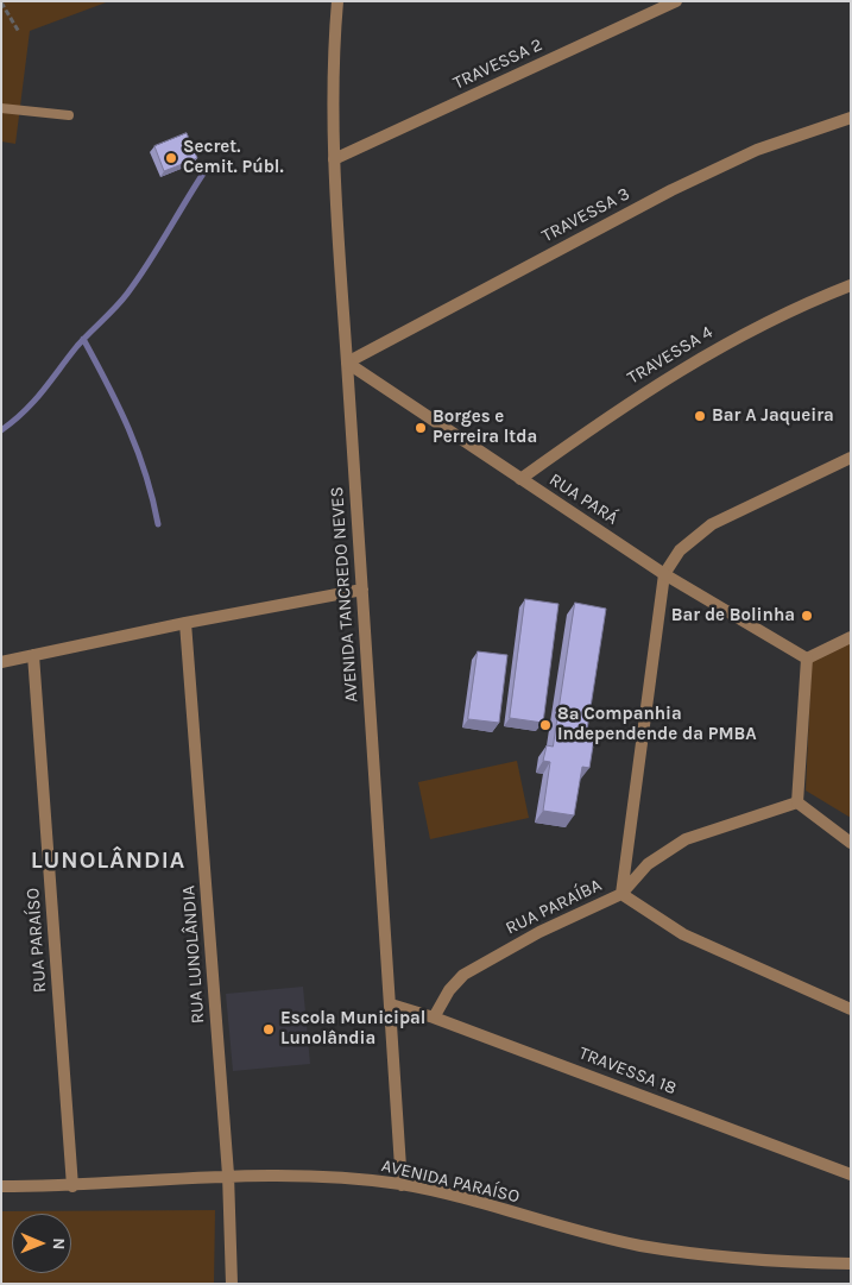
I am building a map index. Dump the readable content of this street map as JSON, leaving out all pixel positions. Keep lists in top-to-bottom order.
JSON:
{
  "streets": {
    "street": [
      "TRAVESSA 2",
      "TRAVESSA 3",
      "TRAVESSA 4",
      "RUA PARÁ",
      "AVENIDA TANCREDO NEVES",
      "RUA PARAÍBA",
      "RUA PARAÍSO",
      "RUA LUNOLÂNDIA",
      "TRAVESSA 18",
      "AVENIDA PARAÍSO"
    ]
  },
  "crossings": [
    ["TRAVESSA 2", "AVENIDA TANCREDO NEVES"],
    ["TRAVESSA 3", "RUA PARÁ"],
    ["TRAVESSA 3", "AVENIDA TANCREDO NEVES"],
    ["TRAVESSA 4", "RUA PARÁ"],
    ["RUA PARÁ", "AVENIDA TANCREDO NEVES"],
    ["AVENIDA TANCREDO NEVES", "TRAVESSA 18"],
    ["AVENIDA TANCREDO NEVES", "AVENIDA PARAÍSO"],
    ["RUA PARAÍBA", "TRAVESSA 18"],
    ["RUA PARAÍSO", "AVENIDA PARAÍSO"],
    ["RUA LUNOLÂNDIA", "AVENIDA PARAÍSO"]
  ],
  "districts": ["LUNOLÂNDIA"],
  "places": [
    "Secret. Cemit. Públ.",
    "Bar A Jaqueira",
    "Borges e Perreira ltda",
    "Bar de Bolinha",
    "8ª Companhia Independende da PMBA",
    "Escola Municipal Lunolândia"
  ],
  "north": "right"
}
